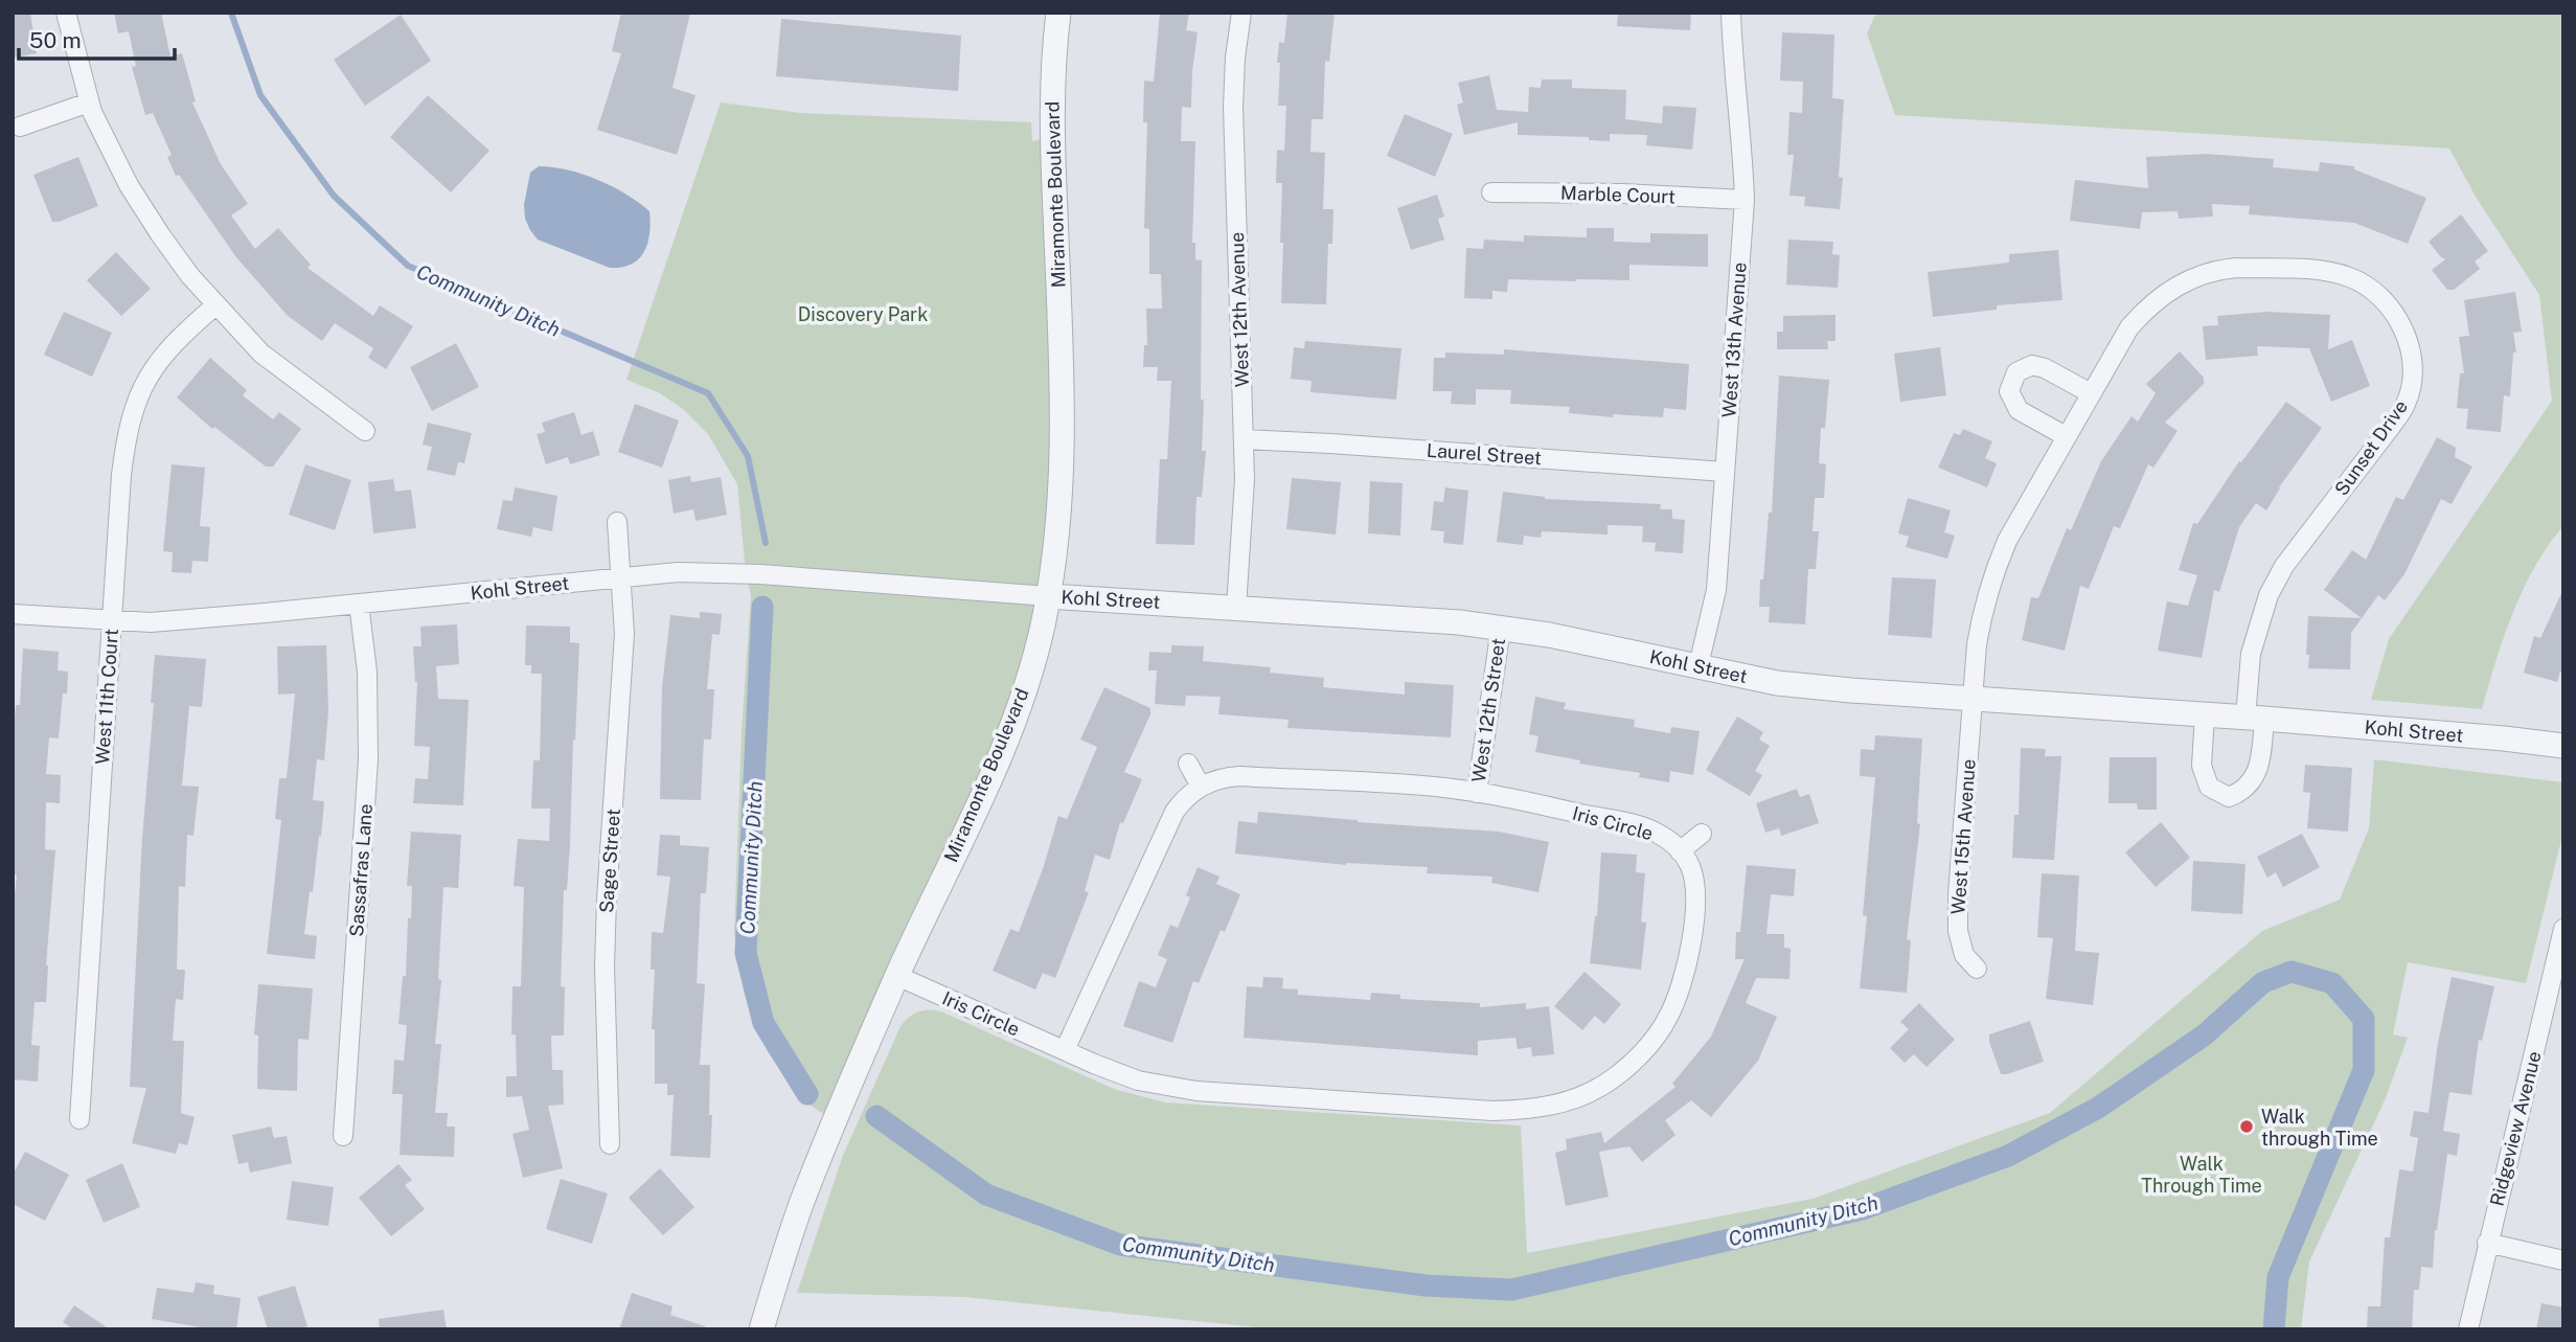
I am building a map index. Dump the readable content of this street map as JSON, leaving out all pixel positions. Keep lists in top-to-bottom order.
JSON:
{
  "streets": {
    "street": [
      "Miramonte Boulevard",
      "Marble Court",
      "West 12th Avenue",
      "West 13th Avenue",
      "Sunset Drive",
      "Laurel Street",
      "Kohl Street",
      "West 11th Court",
      "West 12th Street",
      "Iris Circle",
      "West 15th Avenue",
      "Sage Street",
      "Sassafras Lane",
      "Ridgeview Avenue"
    ]
  },
  "crossings": [
    ["Miramonte Boulevard", "Kohl Street"],
    ["Miramonte Boulevard", "Iris Circle"],
    ["Marble Court", "West 13th Avenue"],
    ["West 12th Avenue", "Laurel Street"],
    ["West 12th Avenue", "Kohl Street"],
    ["West 13th Avenue", "Laurel Street"],
    ["West 13th Avenue", "Kohl Street"],
    ["Sunset Drive", "Kohl Street"],
    ["Sunset Drive", "West 15th Avenue"],
    ["Kohl Street", "West 11th Court"],
    ["Kohl Street", "West 12th Street"],
    ["Kohl Street", "West 15th Avenue"],
    ["Kohl Street", "Sage Street"],
    ["Kohl Street", "Sassafras Lane"],
    ["West 12th Street", "Iris Circle"]
  ],
  "water": ["Community Ditch"],
  "parks": ["Discovery Park", "Walk Through Time"],
  "places": ["Walk through Time"],
  "scale_bar": "50 m"
}
